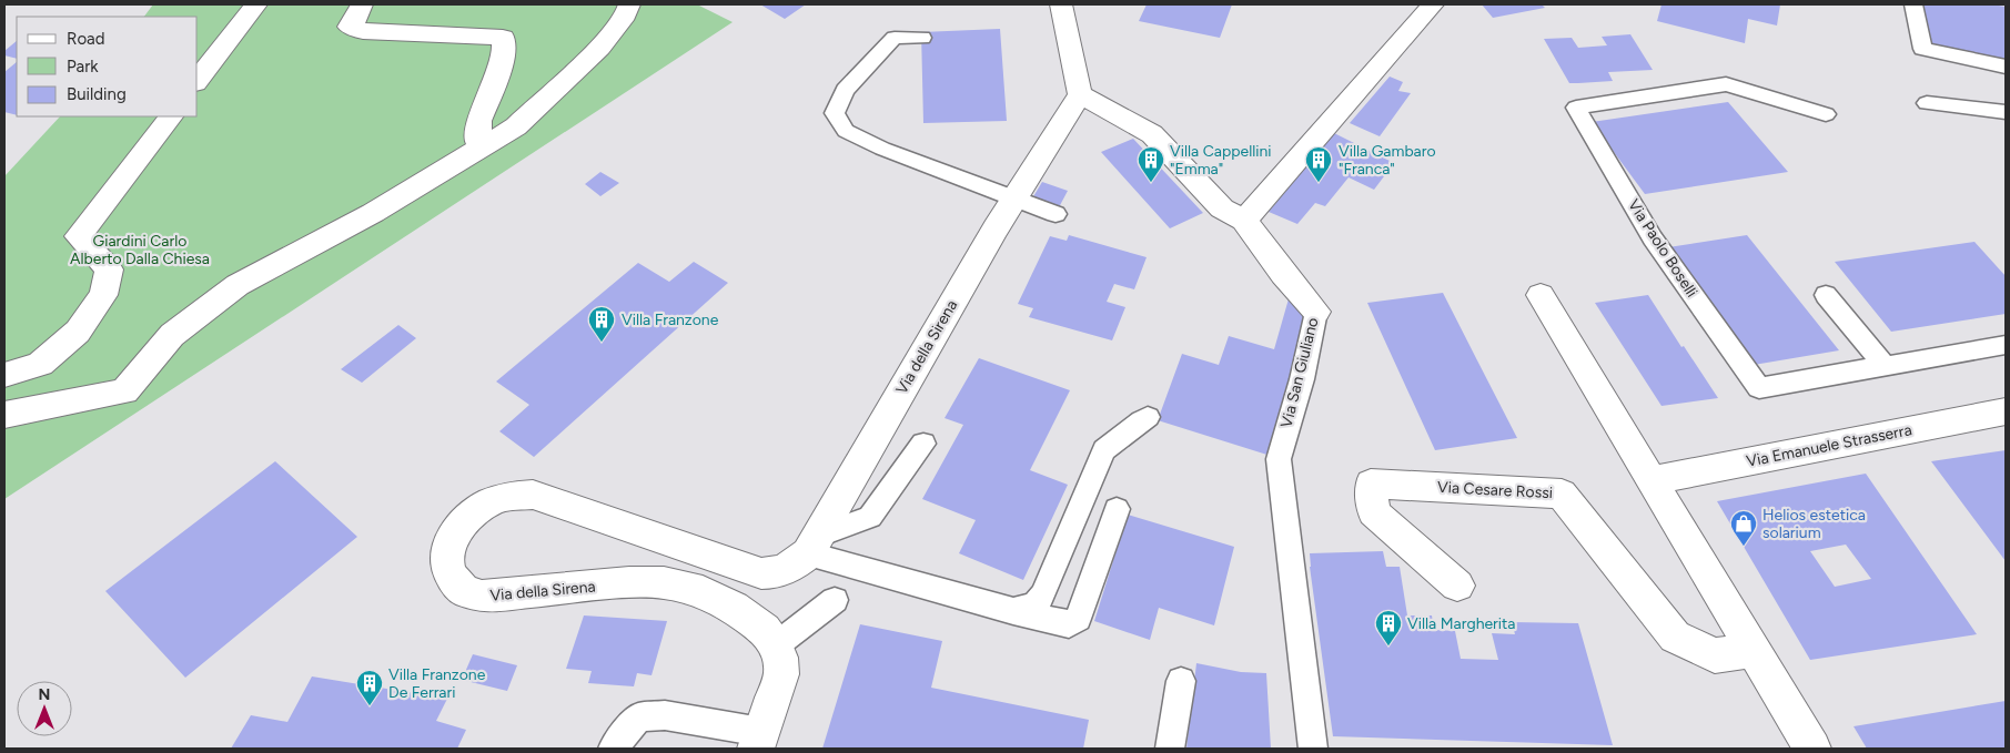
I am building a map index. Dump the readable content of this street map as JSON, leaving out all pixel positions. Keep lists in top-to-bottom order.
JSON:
{
  "streets": {
    "street": [
      "Via della Sirena",
      "Via San Giuliano",
      "Via Emanuele Strasserra",
      "Via Cesare Rossi"
    ],
    "lane": ["Via Paolo Boselli"]
  },
  "crossings": [
    ["Via della Sirena", "Via San Giuliano"]
  ],
  "parks": ["Giardini Carlo Alberto Dalla Chiesa"],
  "places": {
    "building": [
      "Villa Cappellini \"Emma\"",
      "Villa Gambaro \"Franca\"",
      "Villa Franzone",
      "Villa Margherita",
      "Villa Franzone De Ferrari"
    ],
    "shop": ["Helios estetica solarium"]
  },
  "legend": ["Road", "Park", "Building"],
  "north": "top"
}
